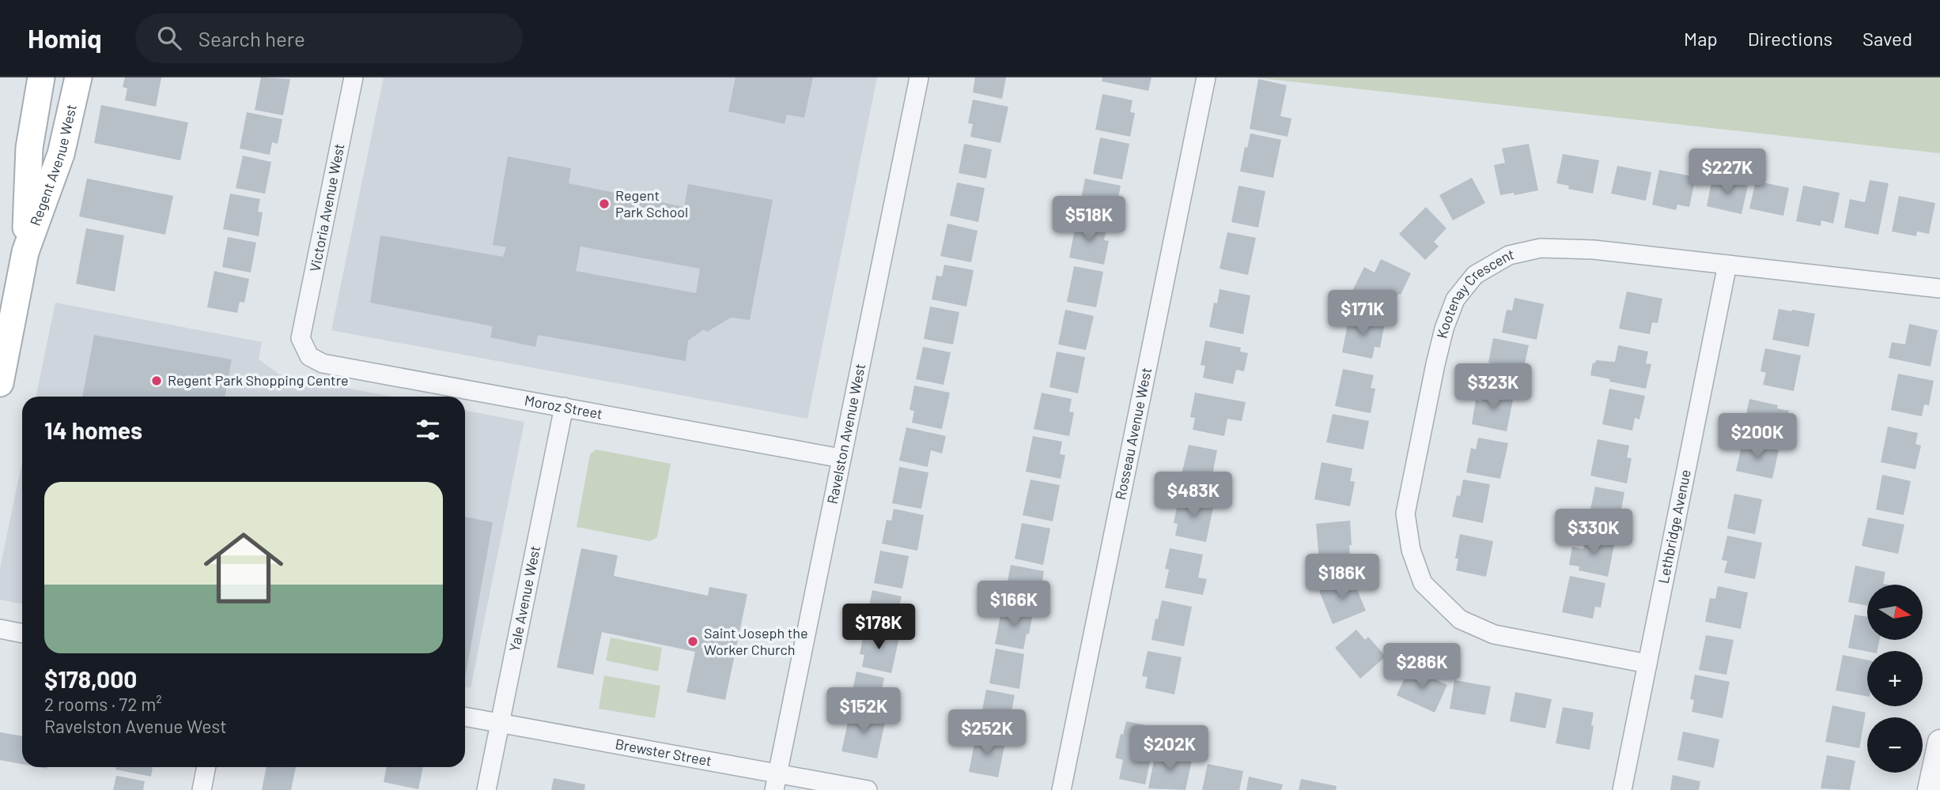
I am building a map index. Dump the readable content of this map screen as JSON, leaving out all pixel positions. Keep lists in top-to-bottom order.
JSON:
{
  "streets": {
    "main road": ["Regent Avenue West"],
    "street": [
      "Victoria Avenue West",
      "Kootenay Crescent",
      "Moroz Street",
      "Ravelston Avenue West",
      "Rosseau Avenue West",
      "Lethbridge Avenue",
      "Yale Avenue West",
      "Brewster Street"
    ]
  },
  "crossings": [
    ["Victoria Avenue West", "Moroz Street"],
    ["Kootenay Crescent", "Lethbridge Avenue"],
    ["Moroz Street", "Ravelston Avenue West"],
    ["Moroz Street", "Yale Avenue West"],
    ["Ravelston Avenue West", "Brewster Street"],
    ["Yale Avenue West", "Brewster Street"]
  ],
  "places": ["Regent Park School", "Regent Park Shopping Centre", "Saint Joseph the Worker Church"],
  "north": "right",
  "page": {
    "header": "Homiq",
    "search": "Search here",
    "nav": ["Map", "Directions", "Saved"],
    "price": [
      "$227K",
      "$518K",
      "$171K",
      "$323K",
      "$200K",
      "$483K",
      "$330K",
      "$186K",
      "$166K",
      "$178K",
      "$286K",
      "$152K",
      "$252K",
      "$202K"
    ],
    "heading": "14 homes",
    "list": [
      {
        "name": "$178,000",
        "note": "2 rooms · 72 m² · Ravelston Avenue West"
      }
    ],
    "map_buttons": ["+", "−"]
  }
}
